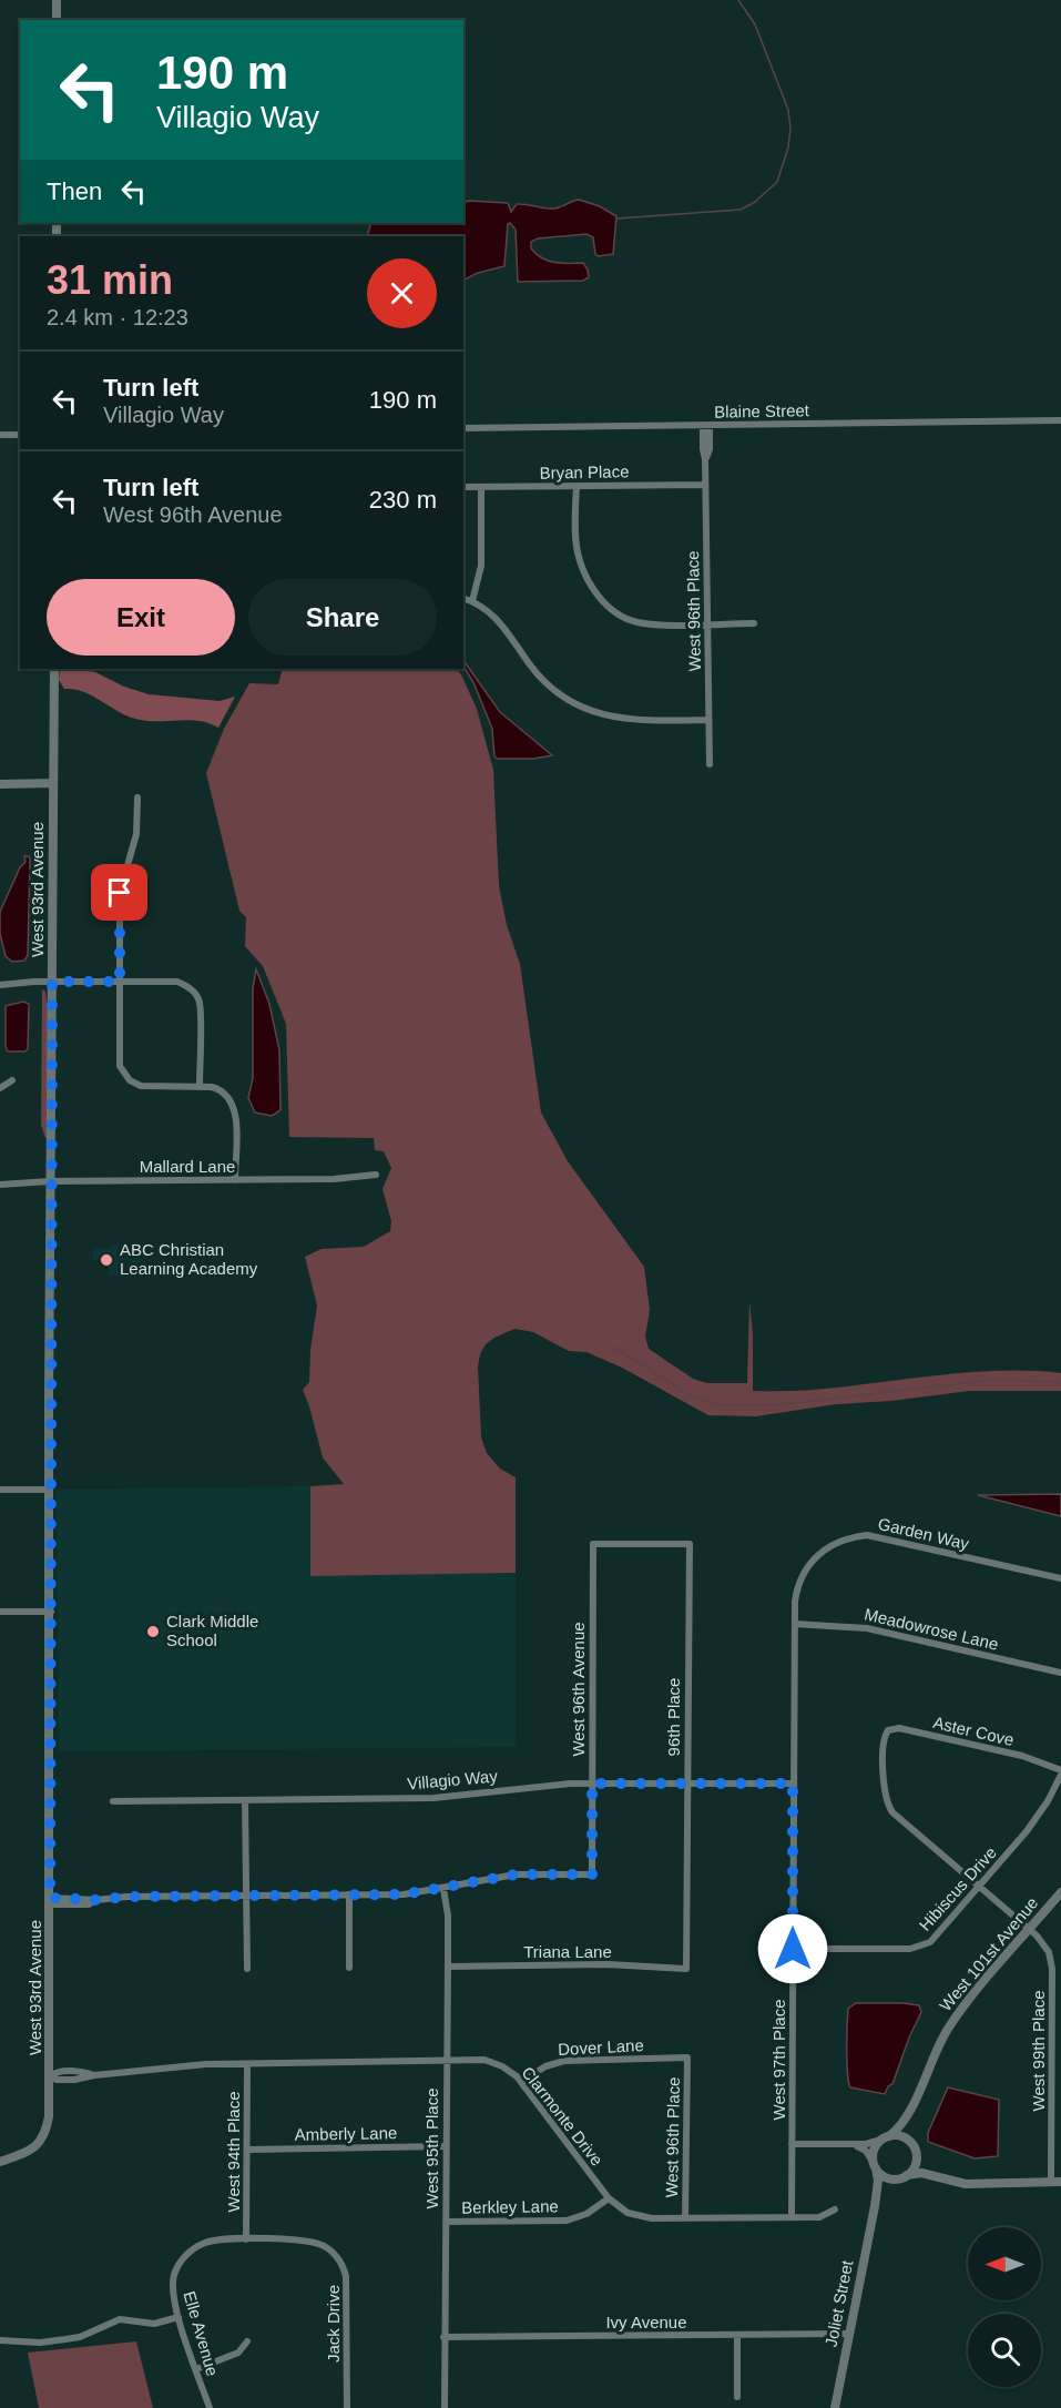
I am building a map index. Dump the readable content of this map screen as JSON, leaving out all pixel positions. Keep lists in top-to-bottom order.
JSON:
{
  "streets": {
    "street": [
      "Blaine Street",
      "Bryan Place",
      "West 96th Place",
      "West 93rd Avenue",
      "Mallard Lane",
      "Garden Way",
      "Meadowrose Lane",
      "West 96th Avenue",
      "96th Place",
      "Aster Cove",
      "Villagio Way",
      "Hibiscus Drive",
      "Triana Lane",
      "West 101st Avenue",
      "Dover Lane",
      "West 99th Place",
      "West 97th Place",
      "Clarmonte Drive",
      "Amberly Lane",
      "West 95th Place",
      "West 94th Place",
      "Berkley Lane",
      "Joliet Street",
      "Ivy Avenue",
      "Jack Drive",
      "Elle Avenue"
    ]
  },
  "crossings": [
    ["Blaine Street", "West 96th Place"],
    ["Bryan Place", "West 96th Place"],
    ["West 96th Place", "Dover Lane"],
    ["West 96th Place", "Clarmonte Drive"],
    ["West 93rd Avenue", "Mallard Lane"],
    ["West 93rd Avenue", "Clarmonte Drive"],
    ["Garden Way", "West 97th Place"],
    ["Meadowrose Lane", "West 97th Place"],
    ["West 96th Avenue", "96th Place"],
    ["West 96th Avenue", "Villagio Way"],
    ["West 96th Avenue", "West 95th Place"],
    ["96th Place", "Villagio Way"],
    ["96th Place", "Triana Lane"],
    ["Aster Cove", "Hibiscus Drive"],
    ["Aster Cove", "West 99th Place"],
    ["Villagio Way", "West 97th Place"],
    ["Hibiscus Drive", "West 99th Place"],
    ["Hibiscus Drive", "West 97th Place"],
    ["Triana Lane", "West 95th Place"],
    ["West 101st Avenue", "West 99th Place"],
    ["West 101st Avenue", "Joliet Street"],
    ["Dover Lane", "Clarmonte Drive"],
    ["West 97th Place", "Clarmonte Drive"],
    ["Clarmonte Drive", "West 95th Place"],
    ["Clarmonte Drive", "West 94th Place"],
    ["Clarmonte Drive", "Berkley Lane"],
    ["Amberly Lane", "West 95th Place"],
    ["Amberly Lane", "West 94th Place"],
    ["West 95th Place", "Berkley Lane"],
    ["West 95th Place", "Ivy Avenue"],
    ["West 94th Place", "Jack Drive"],
    ["West 94th Place", "Elle Avenue"],
    ["Joliet Street", "Ivy Avenue"],
    ["Jack Drive", "Elle Avenue"]
  ],
  "places": ["ABC Christian Learning Academy", "Clark Middle School"],
  "north": "left",
  "page": {
    "turn": ["190 m", "Villagio Way"],
    "then": "Then",
    "heading": ["31 min", "2.4 km · 12:23"],
    "list": [
      {
        "name": "Turn left",
        "note": "Villagio Way",
        "value": "190 m"
      },
      {
        "name": "Turn left",
        "note": "West 96th Avenue",
        "value": "230 m"
      }
    ],
    "buttons": ["Exit", "Share"]
  }
}
